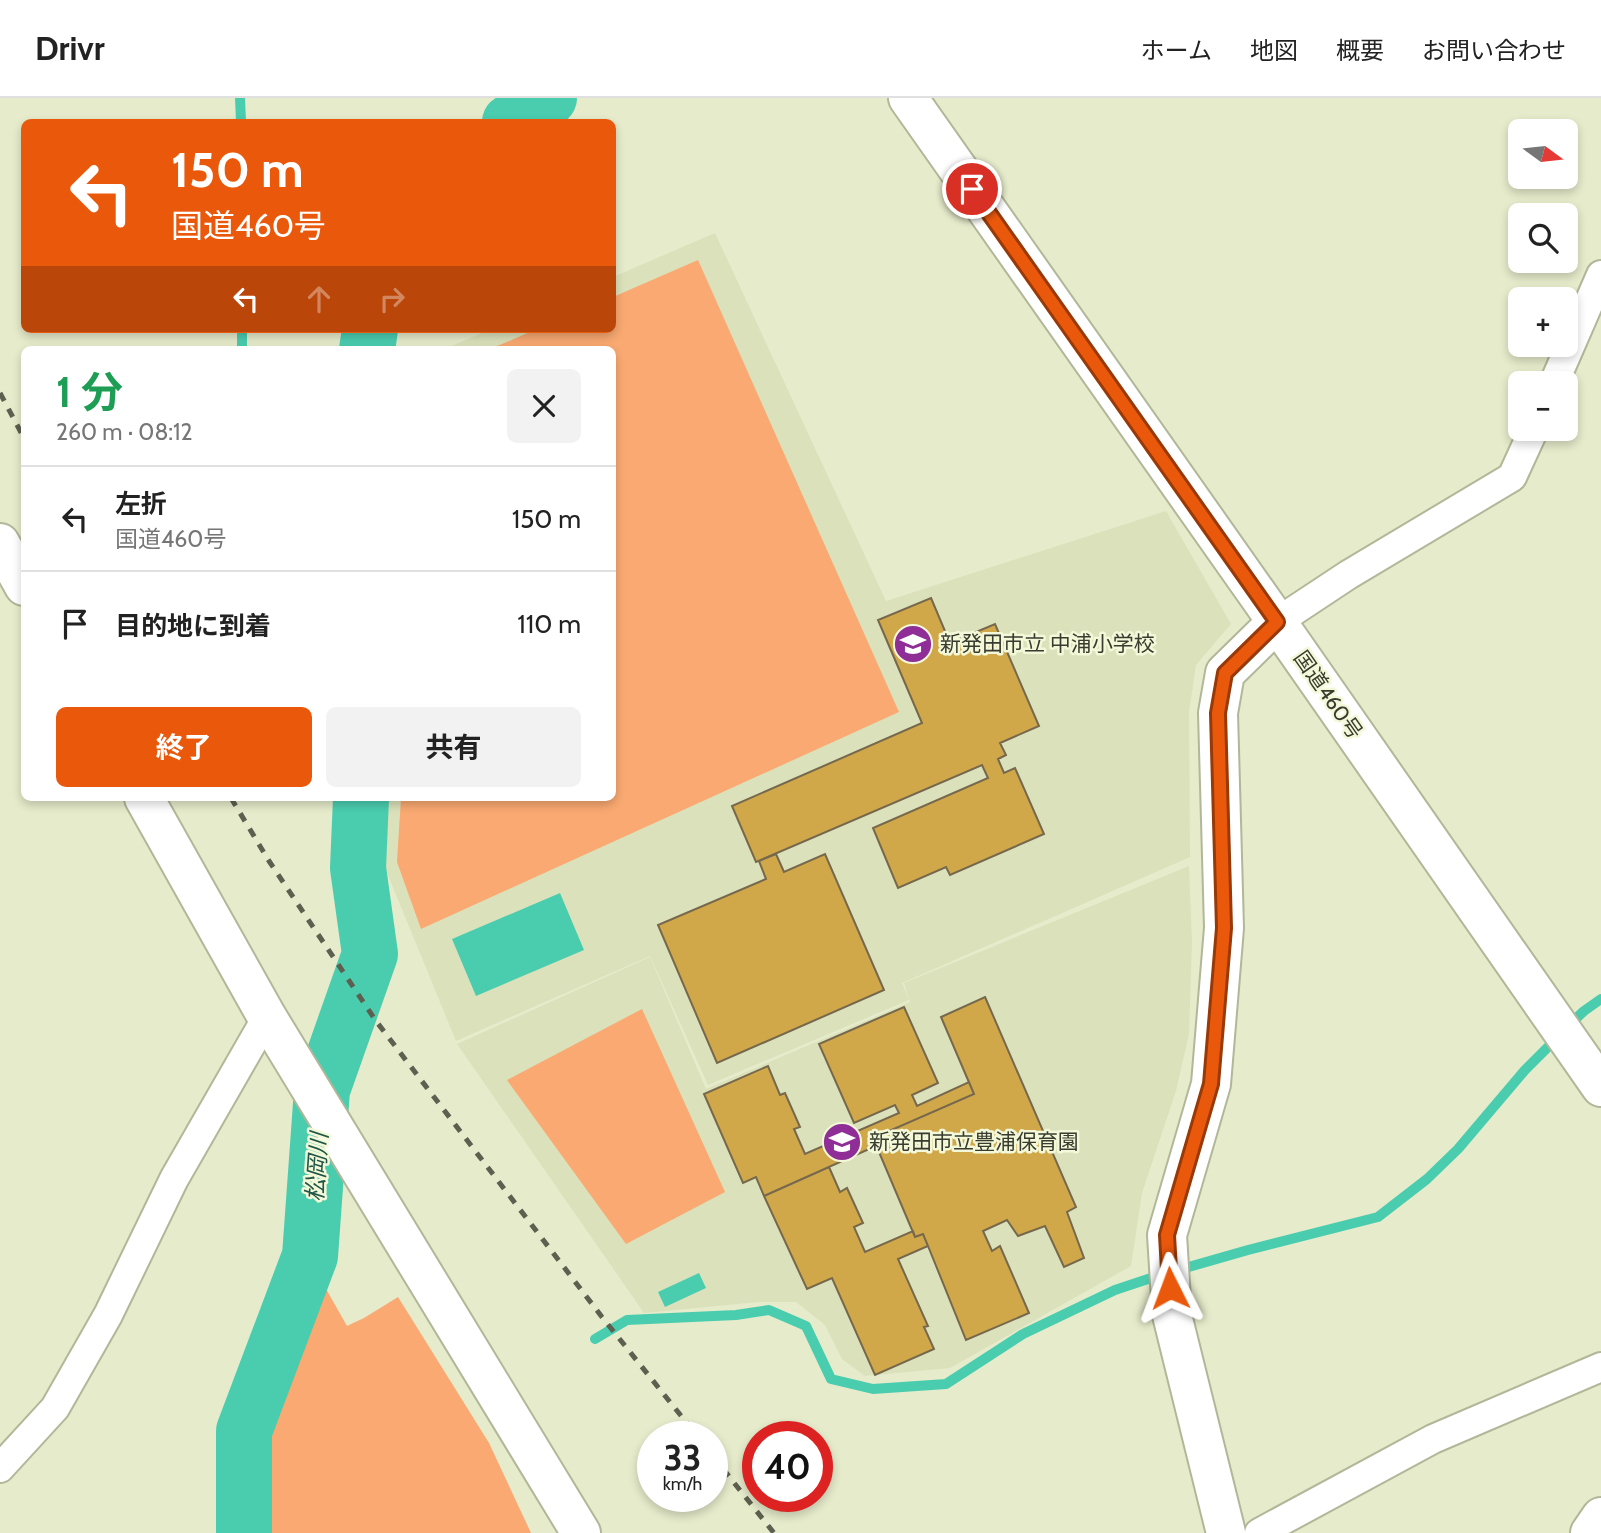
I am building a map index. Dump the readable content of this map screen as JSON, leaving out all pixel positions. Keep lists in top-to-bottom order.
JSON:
{
  "streets": {
    "main road": ["国道460号"]
  },
  "water": ["松岡川"],
  "places": {
    "school or university": ["新発田市立 中浦小学校", "新発田市立豊浦保育園"]
  },
  "north": "right",
  "page": {
    "header": "Drivr",
    "nav": [
      "ホーム",
      "地図",
      "概要",
      "お問い合わせ"
    ],
    "map_buttons": ["+", "−"],
    "turn": ["150 m", "国道460号"],
    "heading": ["1 分", "260 m · 08:12"],
    "list": [
      {
        "name": "左折",
        "note": "国道460号",
        "value": "150 m"
      },
      {
        "name": "目的地に到着",
        "value": "110 m"
      }
    ],
    "buttons": ["終了", "共有"],
    "speed": "33 km/h",
    "limit": "40"
  }
}
